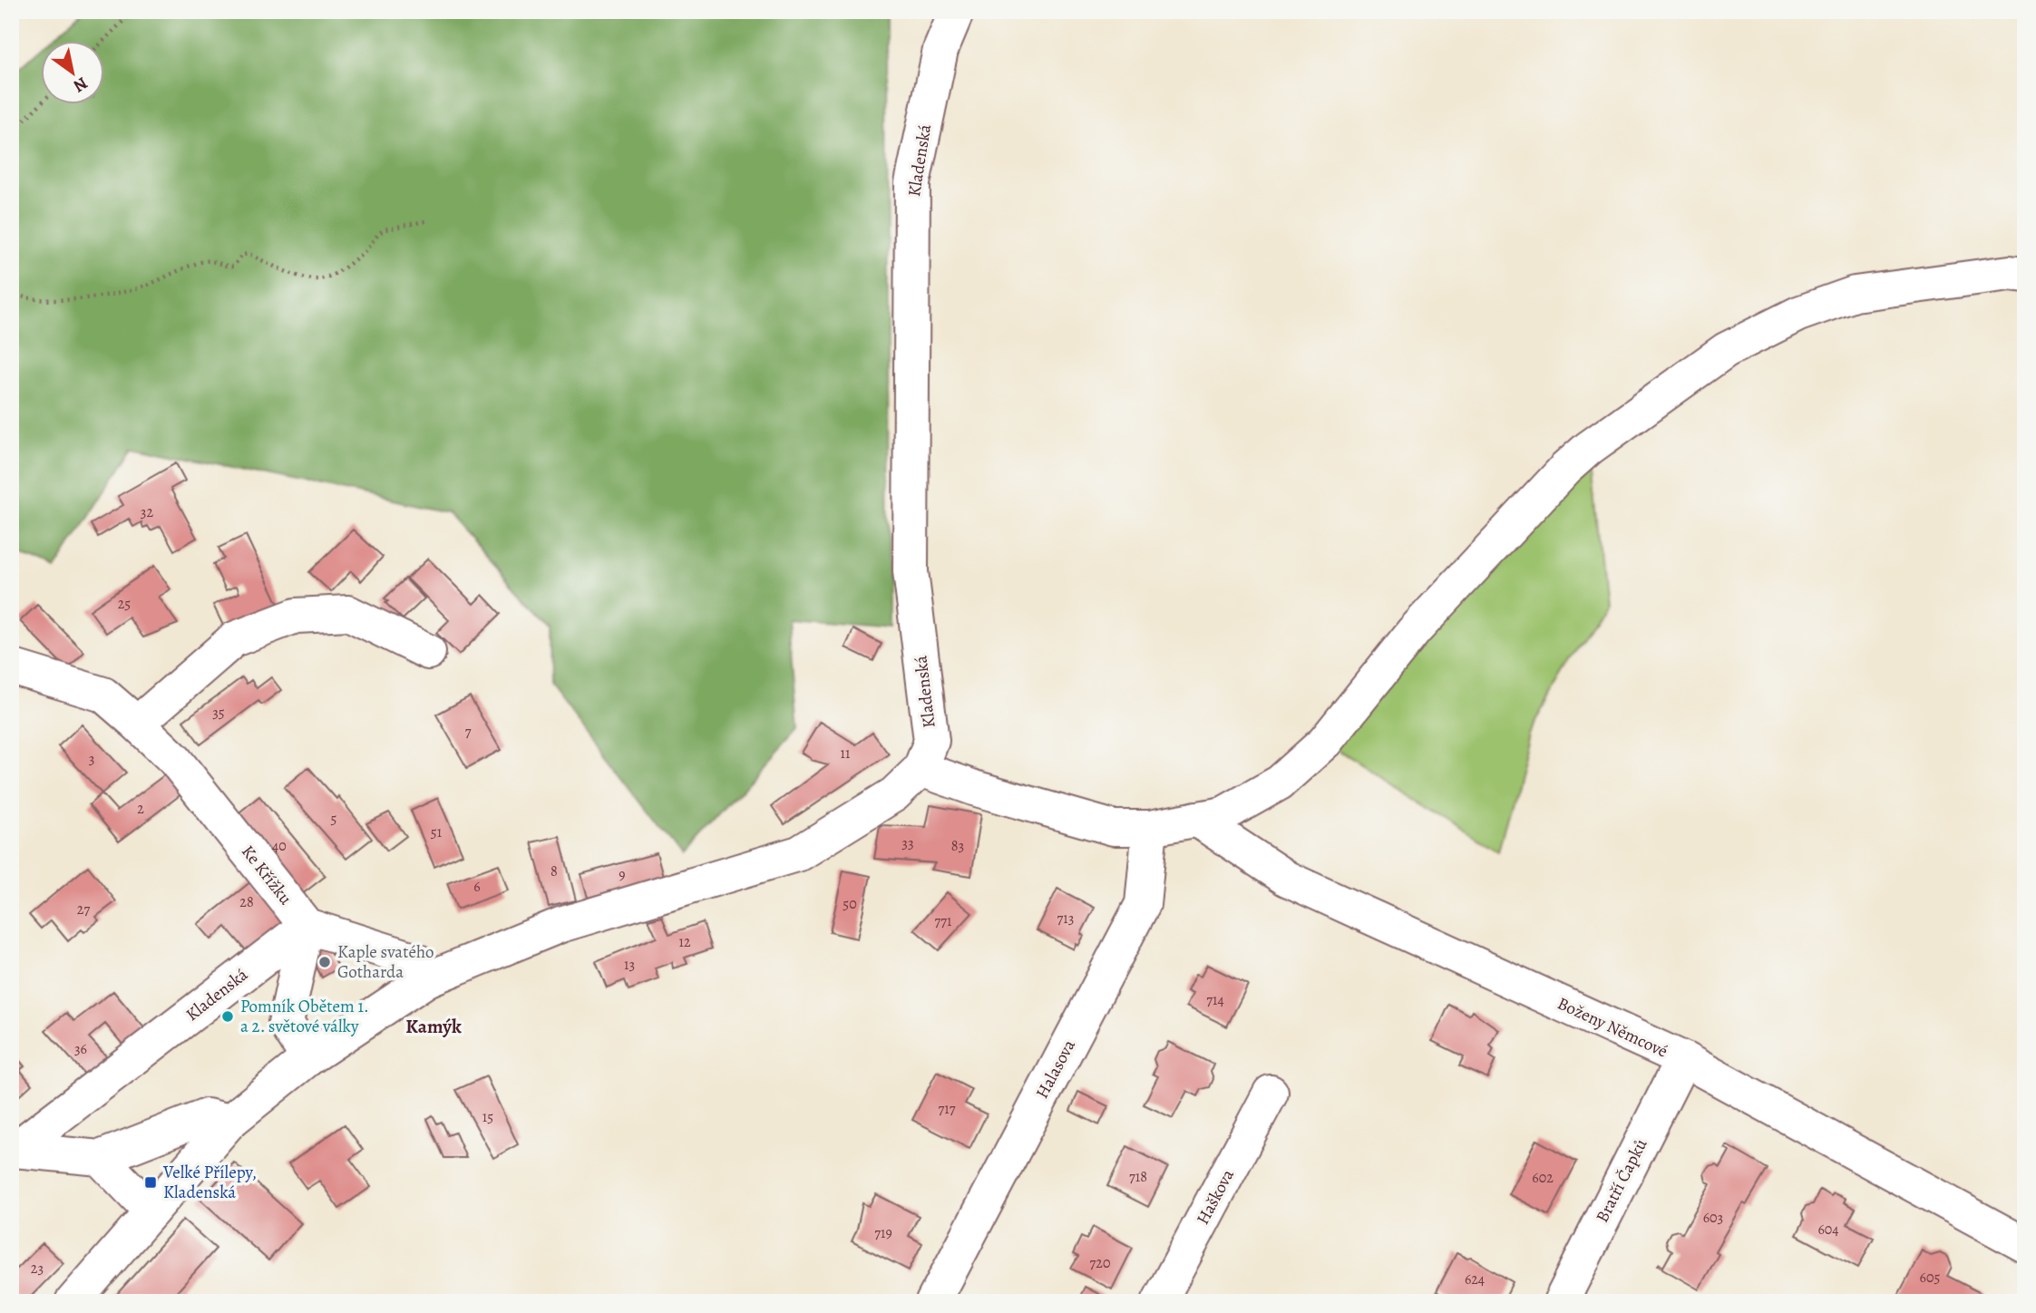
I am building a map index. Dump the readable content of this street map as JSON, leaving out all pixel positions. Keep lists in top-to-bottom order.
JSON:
{
  "streets": {
    "street": [
      "Kladenská",
      "Ke Křížku",
      "Boženy Němcové",
      "Halasova",
      "Bratří Čapků",
      "Haškova"
    ]
  },
  "crossings": [
    ["Kladenská", "Ke Křížku"],
    ["Boženy Němcové", "Bratří Čapků"]
  ],
  "districts": ["Kamýk"],
  "places": {
    "other": ["Kaple svatého Gotharda", "Pomník Obětem 1. a 2. světové války"],
    "transit": ["Velké Přílepy, Kladenská"]
  },
  "house_numbers": [
    "32",
    "25",
    "35",
    "7",
    "11",
    "3",
    "2",
    "5",
    "51",
    "33",
    "40",
    "83",
    "8",
    "9",
    "6",
    "28",
    "50",
    "27",
    "713",
    "771",
    "12",
    "13",
    "714",
    "36",
    "717",
    "15",
    "718",
    "602",
    "603",
    "604",
    "719",
    "720",
    "23",
    "605",
    "624"
  ],
  "north": "bottom right"
}
